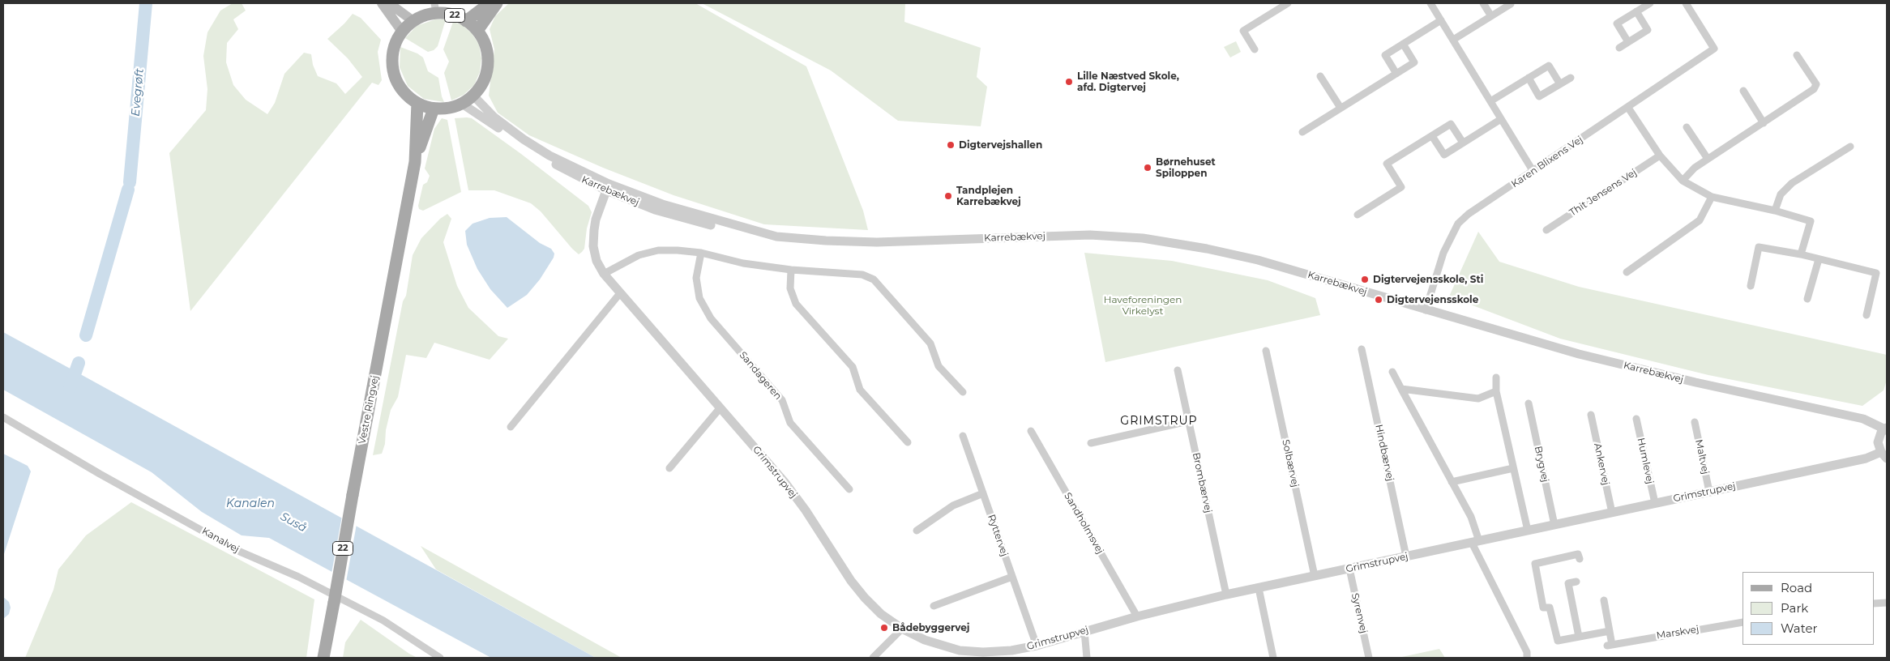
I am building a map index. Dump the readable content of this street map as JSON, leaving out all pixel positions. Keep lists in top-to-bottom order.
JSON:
{
  "streets": {
    "main road": ["22", "Vestre Ringvej"],
    "street": [
      "Karen Blixens Vej",
      "Karrebækvej",
      "Thit Jensens Vej",
      "Sandageren",
      "Hindbærvej",
      "Maltvej",
      "Humlevej",
      "Solbærvej",
      "Brygvej",
      "Ankervej",
      "Grimstrupvej",
      "Brombærvej",
      "Sandholmsvej",
      "Ryttervej",
      "Kanalvej",
      "Syrenvej",
      "Marskvej"
    ]
  },
  "crossings": [
    ["22", "Karrebækvej"],
    ["22", "Vestre Ringvej"],
    ["Karen Blixens Vej", "Karrebækvej"],
    ["Karrebækvej", "Vestre Ringvej"],
    ["Karrebækvej", "Grimstrupvej"],
    ["Hindbærvej", "Grimstrupvej"],
    ["Maltvej", "Grimstrupvej"],
    ["Humlevej", "Grimstrupvej"],
    ["Solbærvej", "Grimstrupvej"],
    ["Brygvej", "Grimstrupvej"],
    ["Ankervej", "Grimstrupvej"],
    ["Grimstrupvej", "Brombærvej"],
    ["Grimstrupvej", "Sandholmsvej"],
    ["Grimstrupvej", "Ryttervej"],
    ["Grimstrupvej", "Syrenvej"]
  ],
  "districts": ["GRIMSTRUP"],
  "water": ["Evegrøft", "Kanalen", "Suså"],
  "parks": ["Haveforeningen Virkelyst"],
  "places": [
    "Lille Næstved Skole, afd. Digtervej",
    "Digtervejshallen",
    "Børnehuset Spiloppen",
    "Tandplejen Karrebækvej",
    "Digtervejensskole, Sti",
    "Digtervejensskole",
    "Bådebyggervej"
  ],
  "legend": ["Road", "Park", "Water"]
}
